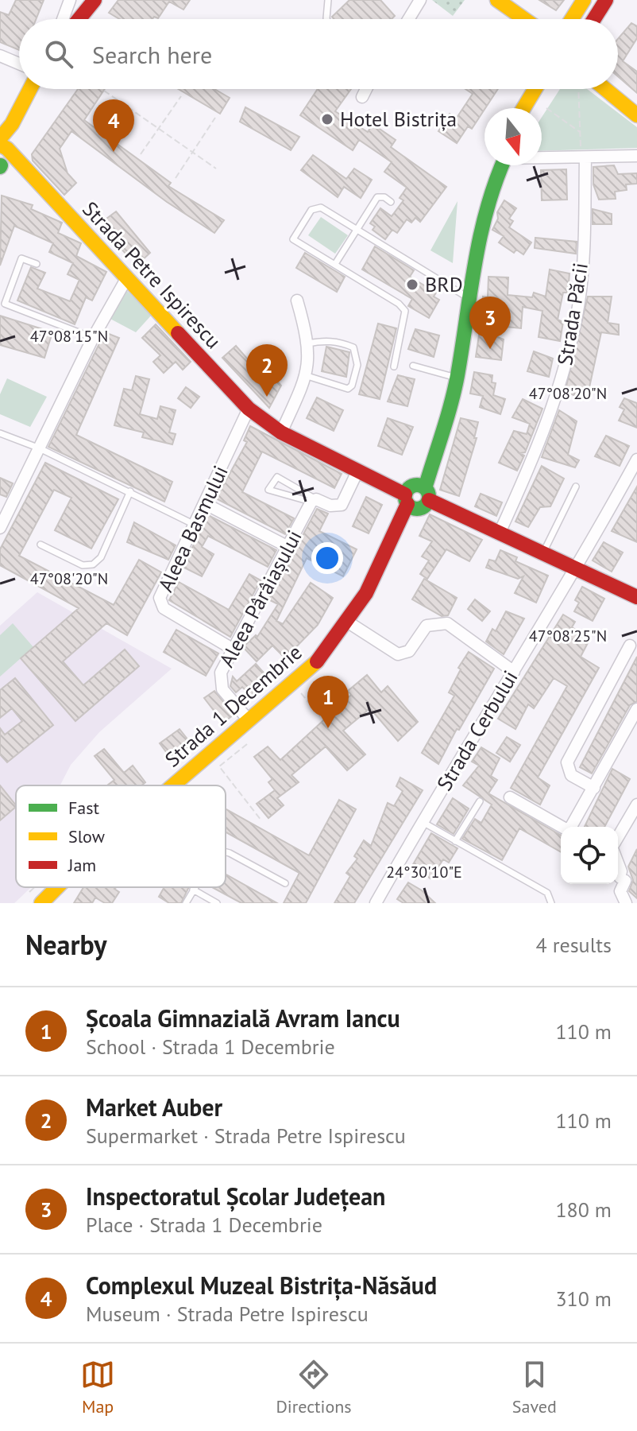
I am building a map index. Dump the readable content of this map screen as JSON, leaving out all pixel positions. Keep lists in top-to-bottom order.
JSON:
{
  "streets": {
    "main road": ["Strada Petre Ispirescu", "Strada 1 Decembrie"],
    "street": [
      "Strada Păcii",
      "Aleea Basmului",
      "Aleea Pârâiașului",
      "Strada Cerbului"
    ]
  },
  "crossings": [
    ["Strada Petre Ispirescu", "Strada Păcii"],
    ["Strada Petre Ispirescu", "Aleea Basmului"],
    ["Strada Petre Ispirescu", "Strada 1 Decembrie"],
    ["Strada Petre Ispirescu", "Strada Cerbului"],
    ["Aleea Basmului", "Aleea Pârâiașului"],
    ["Aleea Pârâiașului", "Strada 1 Decembrie"]
  ],
  "places": ["Hotel Bistrița", "BRD"],
  "legend": ["Fast", "Slow", "Jam"],
  "north": "bottom",
  "page": {
    "search": "Search here",
    "pins": [
      "4",
      "3",
      "2",
      "1"
    ],
    "heading": ["Nearby", "4 results"],
    "list": [
      {
        "mark": "1",
        "name": "Școala Gimnazială Avram Iancu",
        "note": "School · Strada 1 Decembrie",
        "value": "110 m"
      },
      {
        "mark": "2",
        "name": "Market Auber",
        "note": "Supermarket · Strada Petre Ispirescu",
        "value": "110 m"
      },
      {
        "mark": "3",
        "name": "Inspectoratul Școlar Județean",
        "note": "Place · Strada 1 Decembrie",
        "value": "180 m"
      },
      {
        "mark": "4",
        "name": "Complexul Muzeal Bistrița-Năsăud",
        "note": "Museum · Strada Petre Ispirescu",
        "value": "310 m"
      }
    ],
    "nav": ["Map", "Directions", "Saved"]
  },
  "coordinates": [
    "47°08'15\"N",
    "47°08'20\"N",
    "47°08'25\"N",
    "24°30'10\"E"
  ]
}
